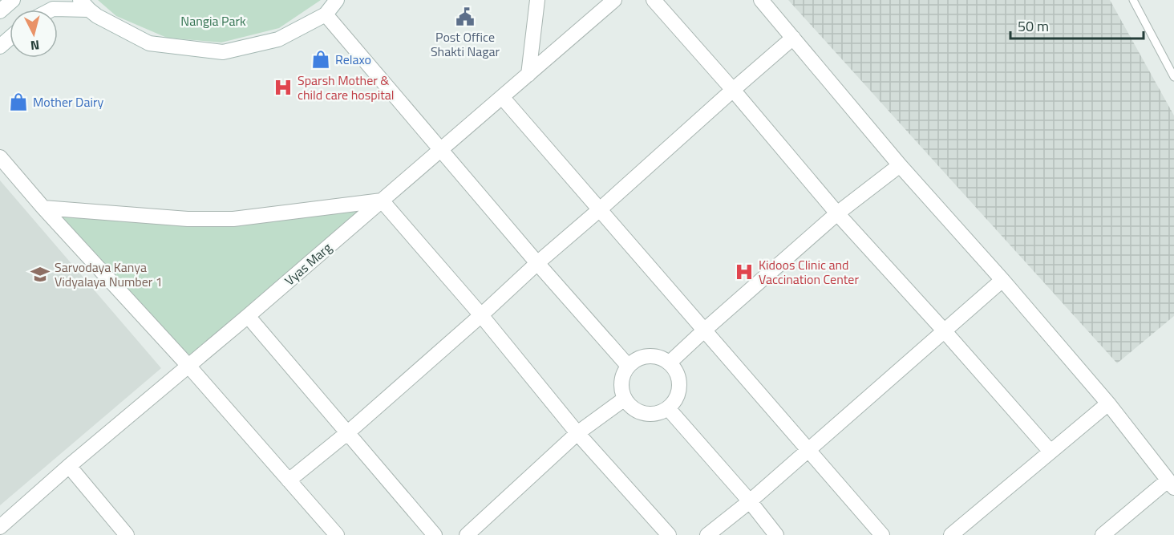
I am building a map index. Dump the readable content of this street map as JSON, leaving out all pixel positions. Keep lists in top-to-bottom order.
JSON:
{
  "streets": {
    "street": ["Vyas Marg"]
  },
  "parks": ["Nangia Park"],
  "places": {
    "public building": ["Post Office Shakti Nagar"],
    "shop": ["Relaxo", "Mother Dairy"],
    "hospital": ["Sparsh Mother & child care hospital", "Kidoos Clinic and Vaccination Center"],
    "school or university": ["Sarvodaya Kanya Vidyalaya Number 1"]
  },
  "scale_bar": "50 m",
  "north": "bottom"
}
